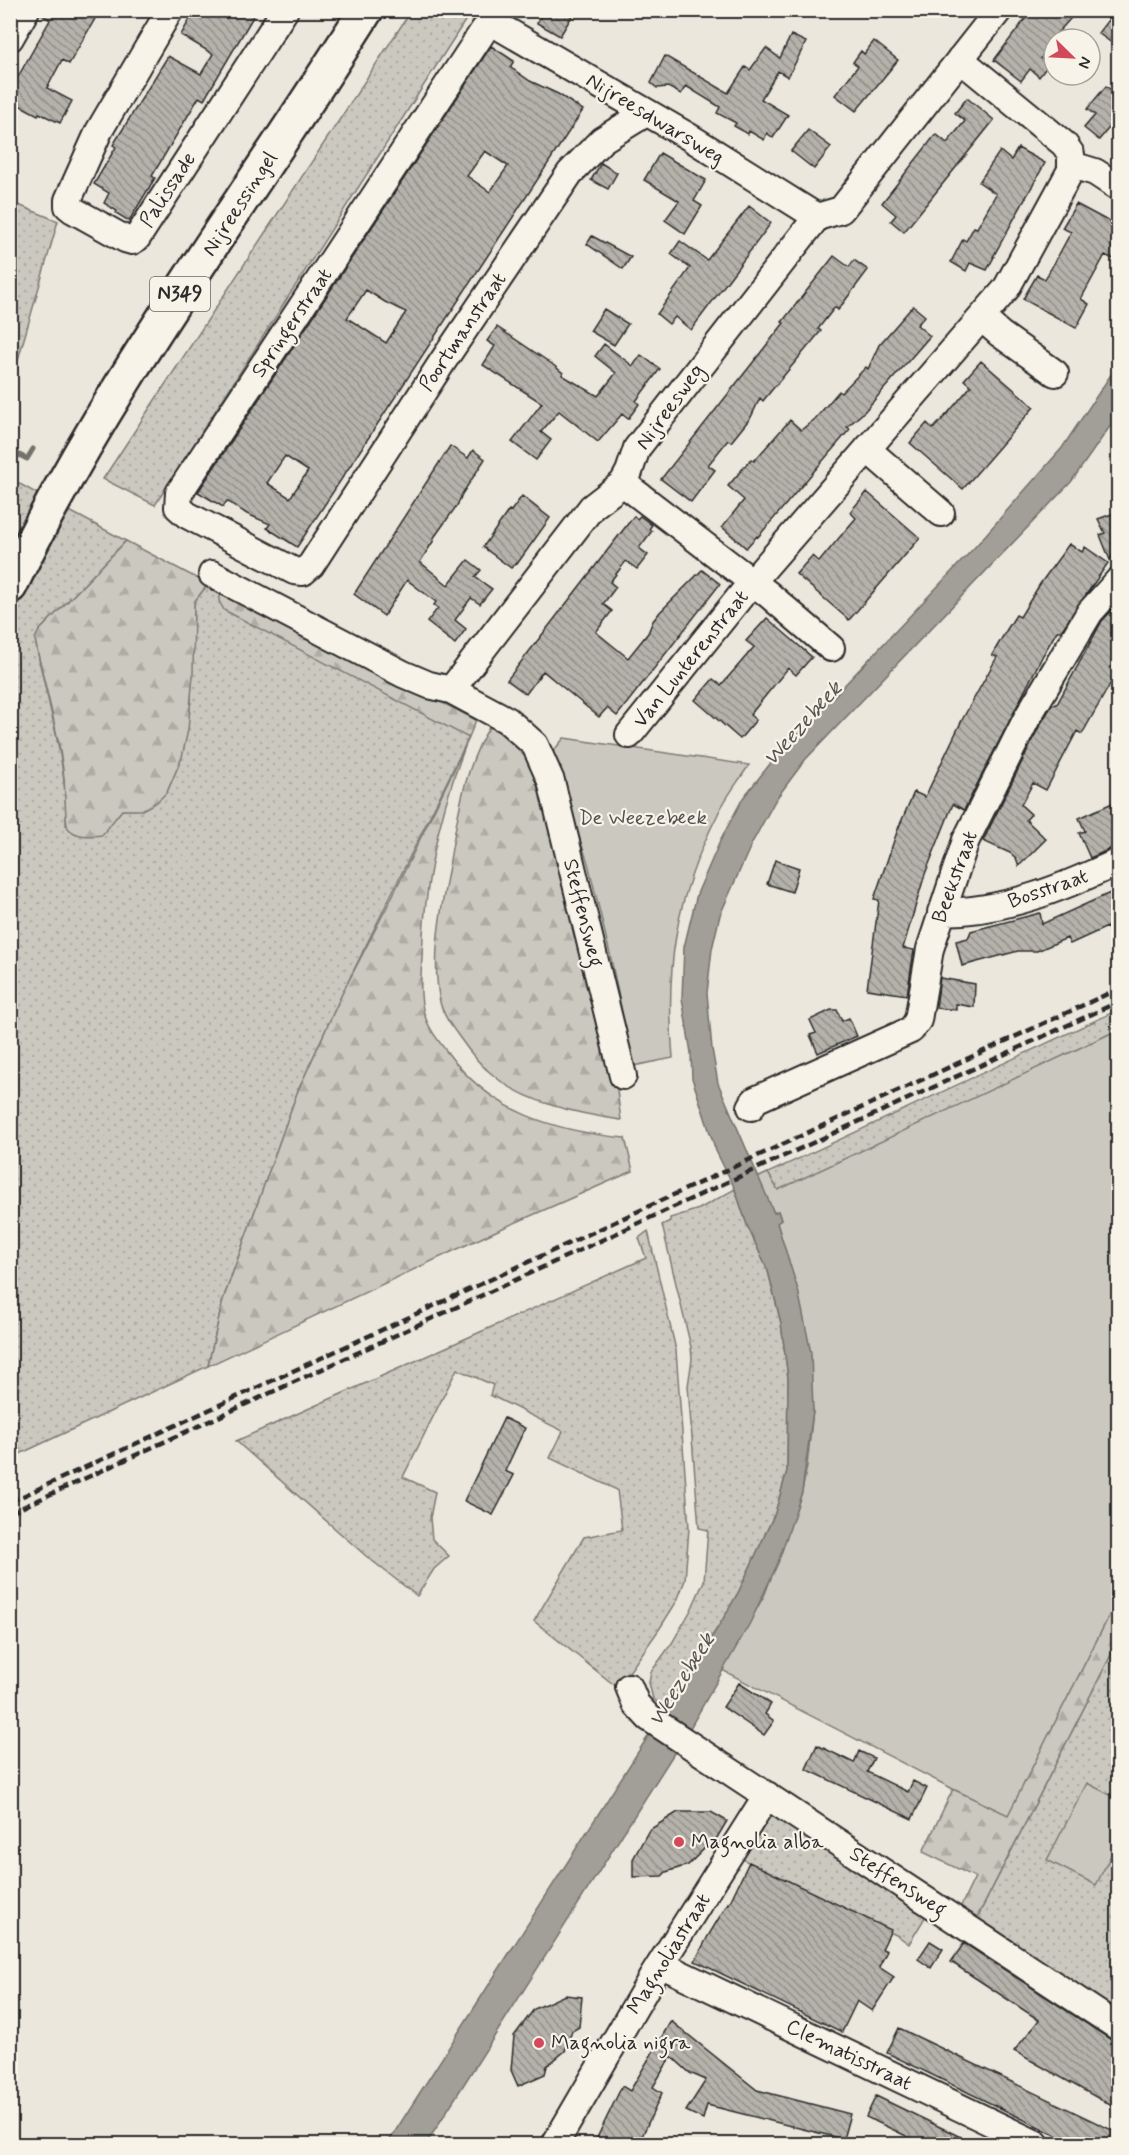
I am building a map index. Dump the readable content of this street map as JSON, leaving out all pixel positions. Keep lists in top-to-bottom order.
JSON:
{
  "streets": {
    "main road": ["Nijreessingel", "N349"],
    "street": [
      "Nijreesdwarsweg",
      "Palissade",
      "Springerstraat",
      "Poortmanstraat",
      "Nijreesweg",
      "Van Lunterenstraat",
      "Beekstraat",
      "Bosstraat",
      "Steffensweg",
      "Magnoliastraat",
      "Clematisstraat"
    ]
  },
  "crossings": [
    ["Nijreesdwarsweg", "Springerstraat"],
    ["Nijreesdwarsweg", "Poortmanstraat"],
    ["Nijreesdwarsweg", "Nijreesweg"],
    ["Springerstraat", "Poortmanstraat"],
    ["Nijreesweg", "Van Lunterenstraat"],
    ["Nijreesweg", "Steffensweg"],
    ["Beekstraat", "Bosstraat"],
    ["Steffensweg", "Magnoliastraat"],
    ["Magnoliastraat", "Clematisstraat"]
  ],
  "water": ["Weezebeek"],
  "parks": ["De Weezebeek"],
  "places": ["Magnolia alba", "Magnolia nigra"],
  "north": "bottom right"
}
